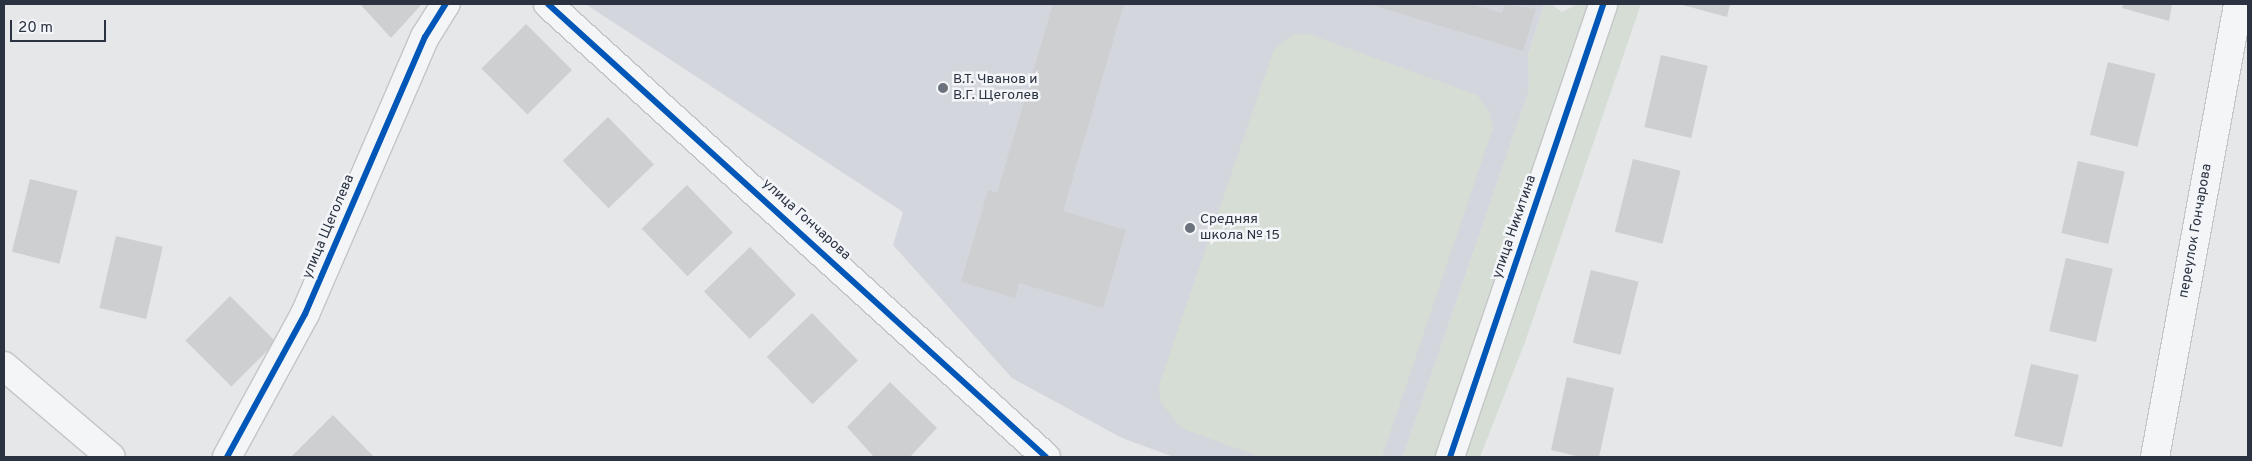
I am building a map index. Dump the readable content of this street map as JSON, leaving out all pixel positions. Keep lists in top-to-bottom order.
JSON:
{
  "streets": {
    "street": [
      "улица Гончарова",
      "улица Щеголева",
      "улица Никитина",
      "переулок Гончарова"
    ]
  },
  "places": ["В.Т. Чванов и В.Г. Щеголев", "Средняя школа № 15"],
  "scale_bar": "20 m"
}
